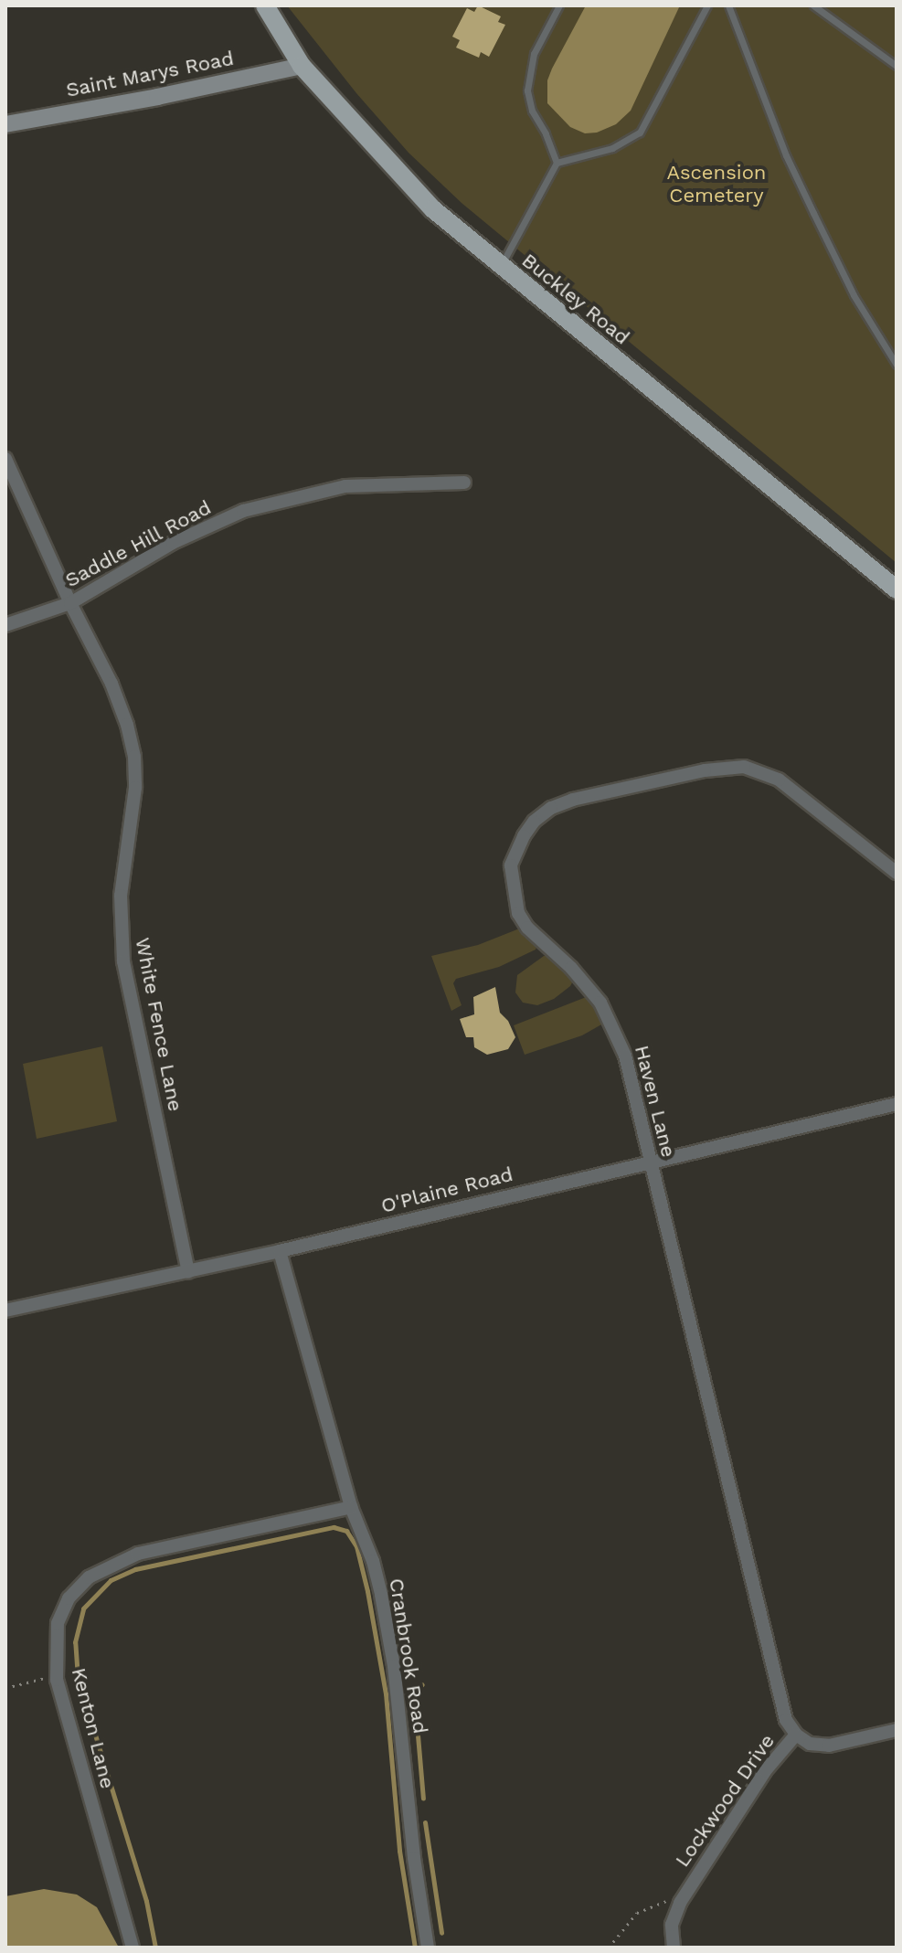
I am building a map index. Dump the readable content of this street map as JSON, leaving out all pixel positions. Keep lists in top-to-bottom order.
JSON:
{
  "streets": {
    "main road": ["Saint Marys Road", "Buckley Road"],
    "street": [
      "Saddle Hill Road",
      "White Fence Lane",
      "Haven Lane",
      "O'Plaine Road",
      "Cranbrook Road",
      "Kenton Lane",
      "Lockwood Drive"
    ]
  },
  "crossings": [
    ["Saint Marys Road", "Buckley Road"],
    ["Saddle Hill Road", "White Fence Lane"],
    ["White Fence Lane", "O'Plaine Road"],
    ["Haven Lane", "O'Plaine Road"],
    ["Haven Lane", "Lockwood Drive"],
    ["O'Plaine Road", "Cranbrook Road"],
    ["Cranbrook Road", "Kenton Lane"]
  ],
  "parks": ["Ascension Cemetery"]
}
